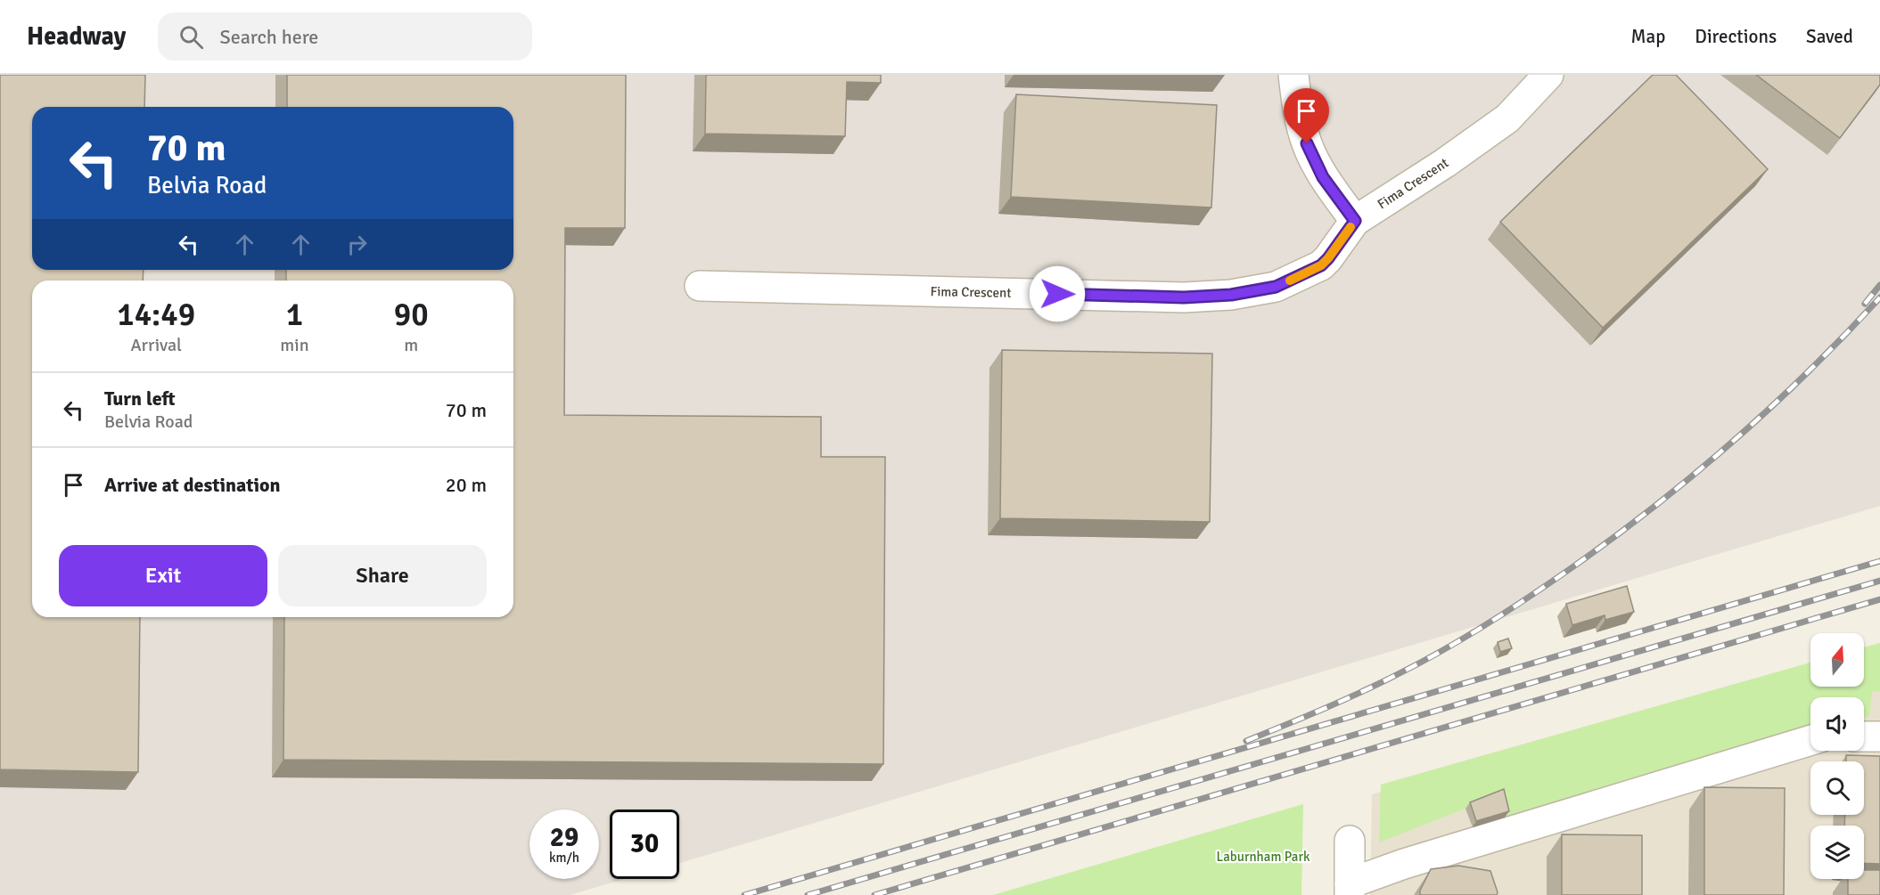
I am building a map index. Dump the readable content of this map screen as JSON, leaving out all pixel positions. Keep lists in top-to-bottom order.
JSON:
{
  "streets": {
    "street": ["Fima Crescent"]
  },
  "parks": ["Laburnham Park"],
  "north": "top",
  "page": {
    "header": "Headway",
    "search": "Search here",
    "nav": ["Map", "Directions", "Saved"],
    "turn": ["70 m", "Belvia Road"],
    "eta": [
      "14:49",
      "Arrival",
      "1",
      "min",
      "90",
      "m"
    ],
    "list": [
      {
        "name": "Turn left",
        "note": "Belvia Road",
        "value": "70 m"
      },
      {
        "name": "Arrive at destination",
        "value": "20 m"
      }
    ],
    "buttons": ["Exit", "Share"],
    "speed": "29 km/h",
    "limit": "30"
  }
}
